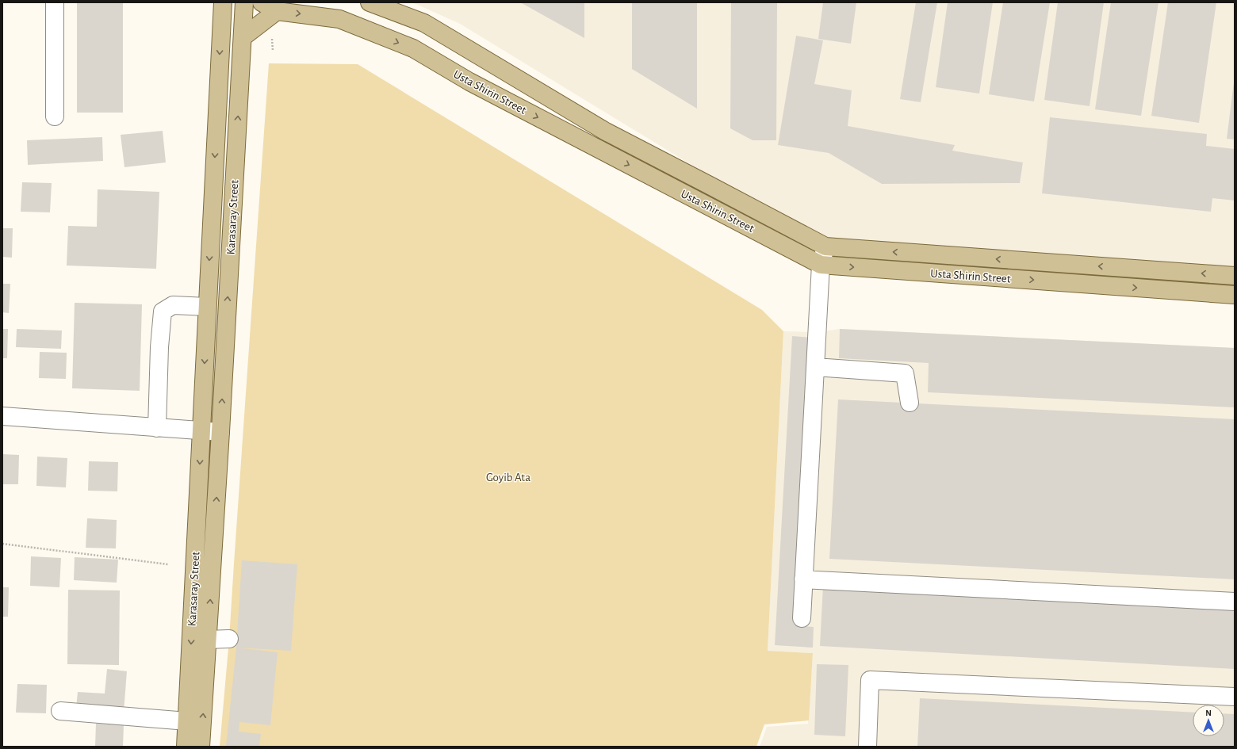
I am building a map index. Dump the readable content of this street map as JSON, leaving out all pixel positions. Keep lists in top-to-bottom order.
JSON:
{
  "streets": {
    "main road": ["Usta Shirin Street", "Karasaray Street"]
  },
  "parks": ["Goyib Ata"],
  "north": "top"
}
